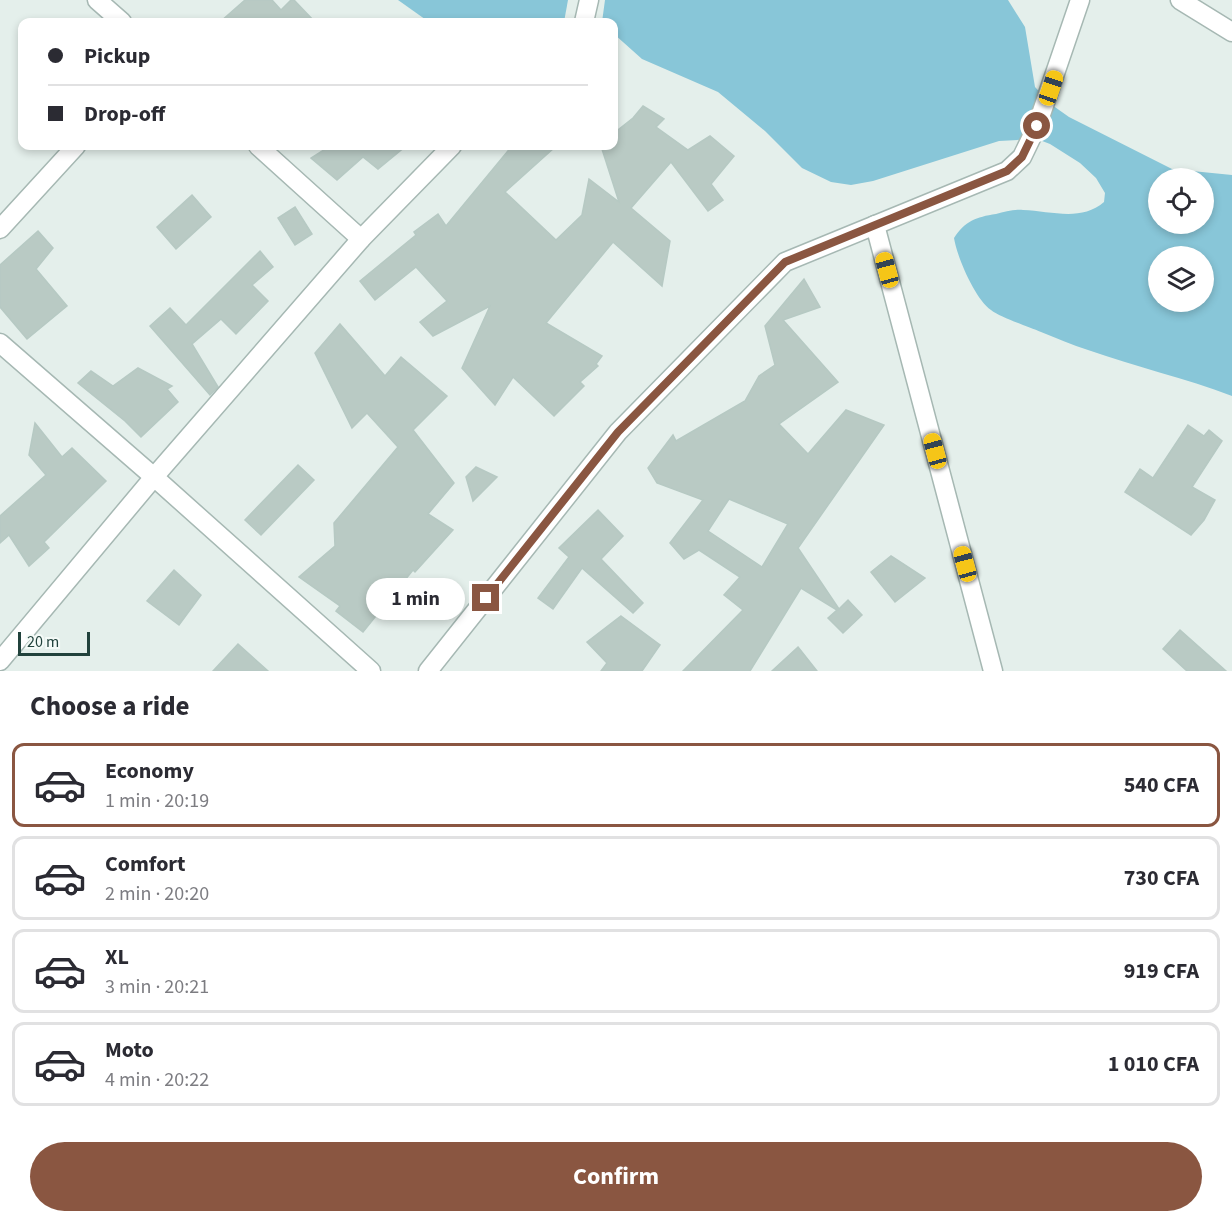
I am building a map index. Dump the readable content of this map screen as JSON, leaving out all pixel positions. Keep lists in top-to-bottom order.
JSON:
{
  "scale_bar": "20 m",
  "page": {
    "banner": ["Pickup", "Drop-off"],
    "bubble": "1 min",
    "scale": "20 m",
    "heading": "Choose a ride",
    "list": [
      {
        "name": "Economy",
        "note": "1 min · 20:19",
        "value": "540 CFA"
      },
      {
        "name": "Comfort",
        "note": "2 min · 20:20",
        "value": "730 CFA"
      },
      {
        "name": "XL",
        "note": "3 min · 20:21",
        "value": "919 CFA"
      },
      {
        "name": "Moto",
        "note": "4 min · 20:22",
        "value": "1 010 CFA"
      }
    ],
    "buttons": "Confirm"
  }
}
